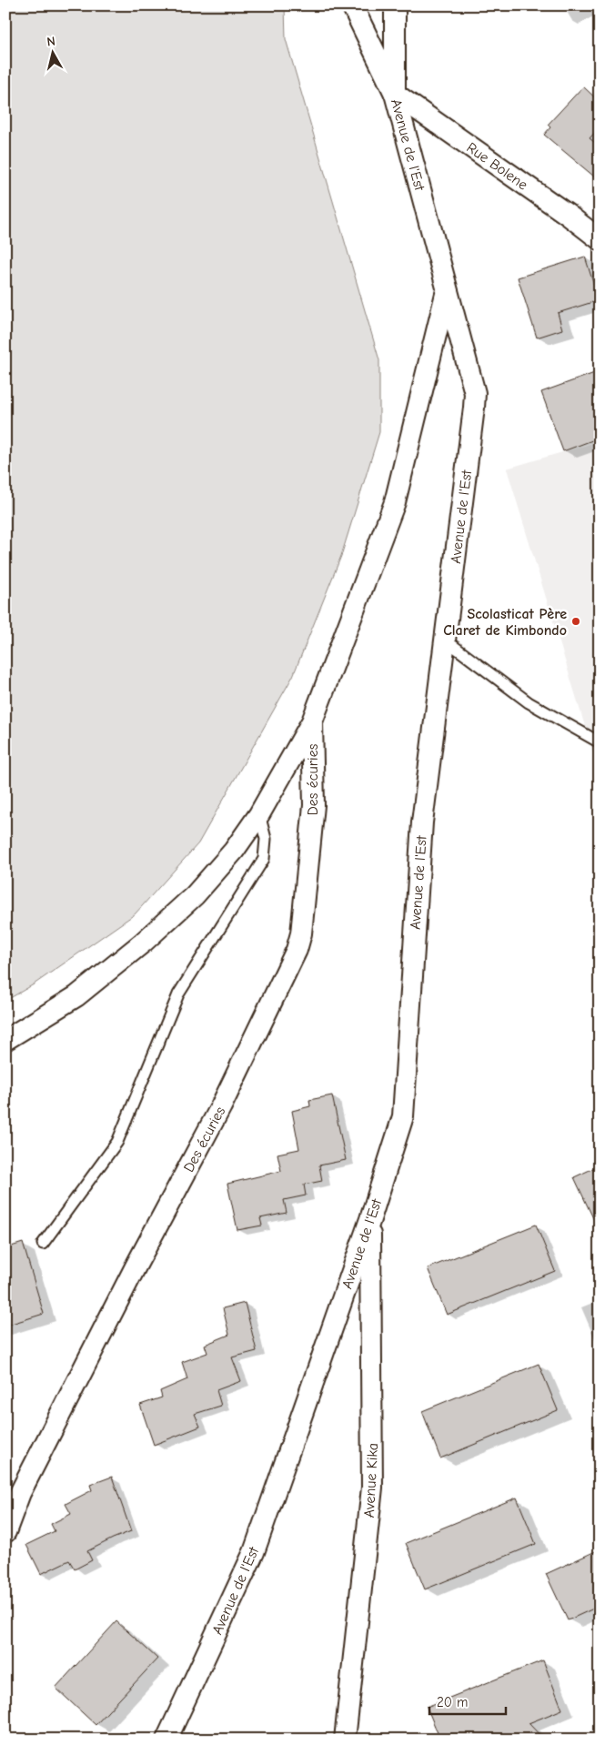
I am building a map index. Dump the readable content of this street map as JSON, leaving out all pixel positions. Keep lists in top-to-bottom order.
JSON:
{
  "streets": {
    "street": [
      "Avenue de l'Est",
      "Rue Bolene",
      "Des écuries",
      "Avenue Kika"
    ]
  },
  "crossings": [
    ["Avenue de l'Est", "Rue Bolene"],
    ["Avenue de l'Est", "Avenue Kika"]
  ],
  "places": ["Scolasticat Père Claret de Kimbondo"],
  "scale_bar": "20 m",
  "north": "top"
}
